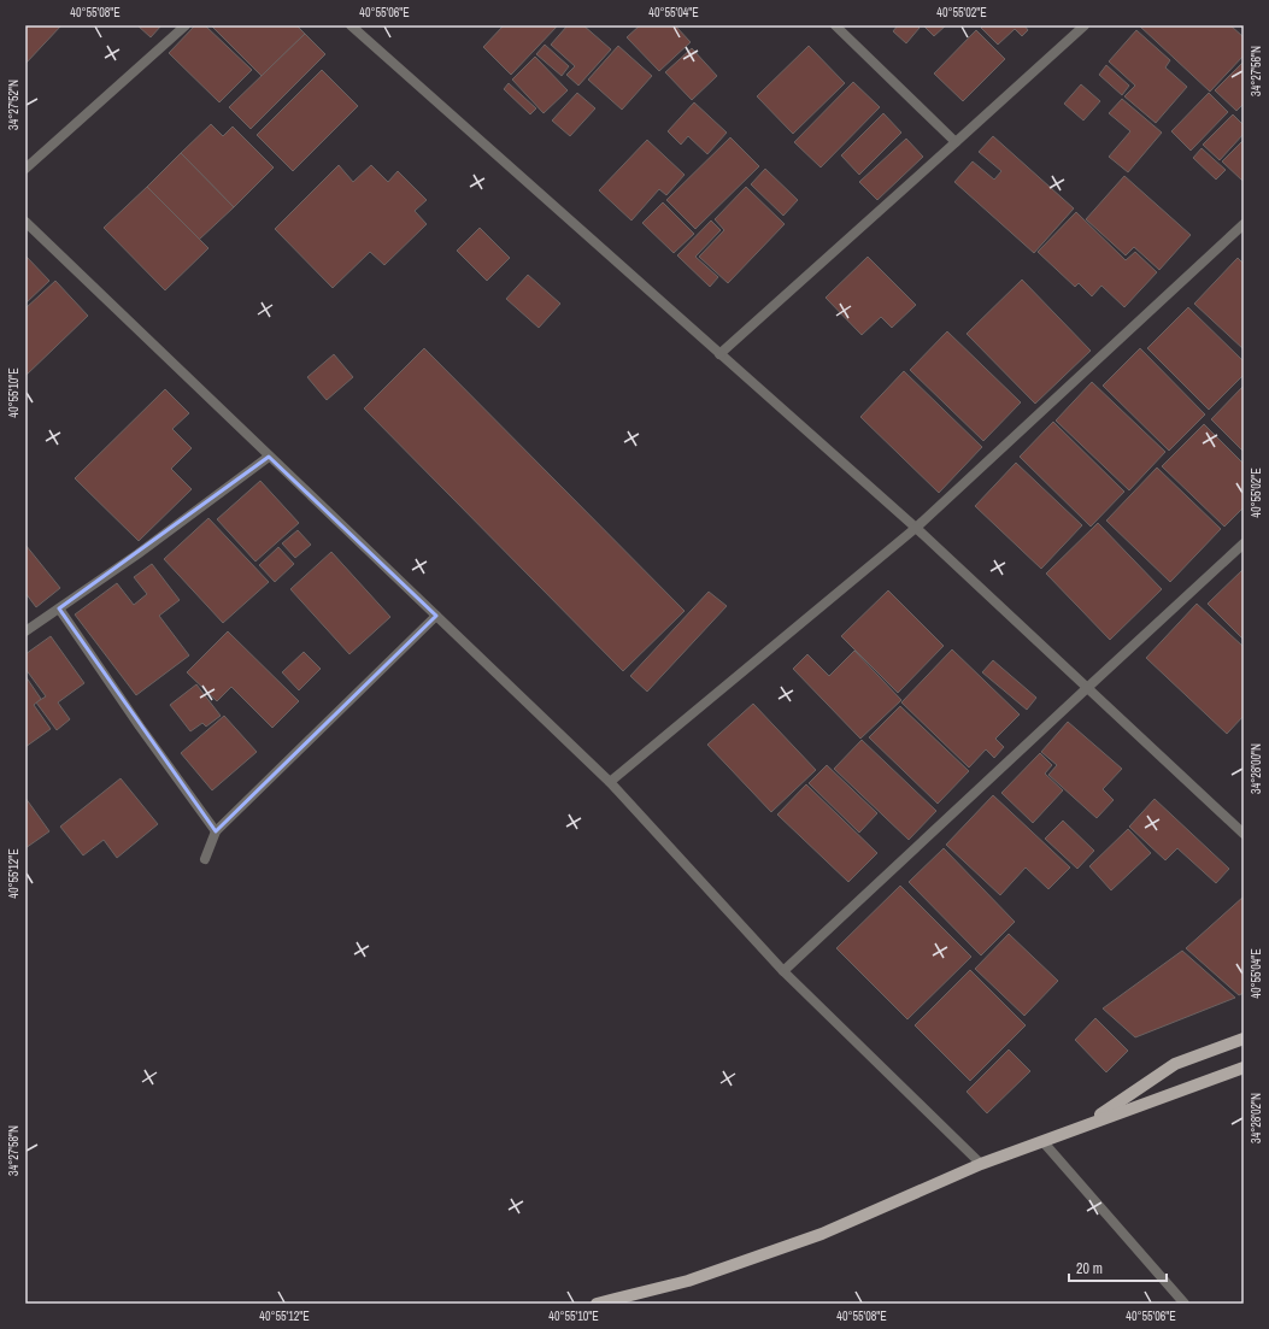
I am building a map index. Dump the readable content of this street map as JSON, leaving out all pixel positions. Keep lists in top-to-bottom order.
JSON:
{
  "scale_bar": "20 m",
  "coordinates": [
    "40°55'08\"E",
    "40°55'06\"E",
    "40°55'04\"E",
    "40°55'02\"E",
    "34°27'56\"N",
    "34°27'52\"N",
    "40°55'10\"E",
    "34°28'00\"N",
    "40°55'12\"E",
    "34°28'02\"N",
    "34°27'58\"N"
  ]
}
